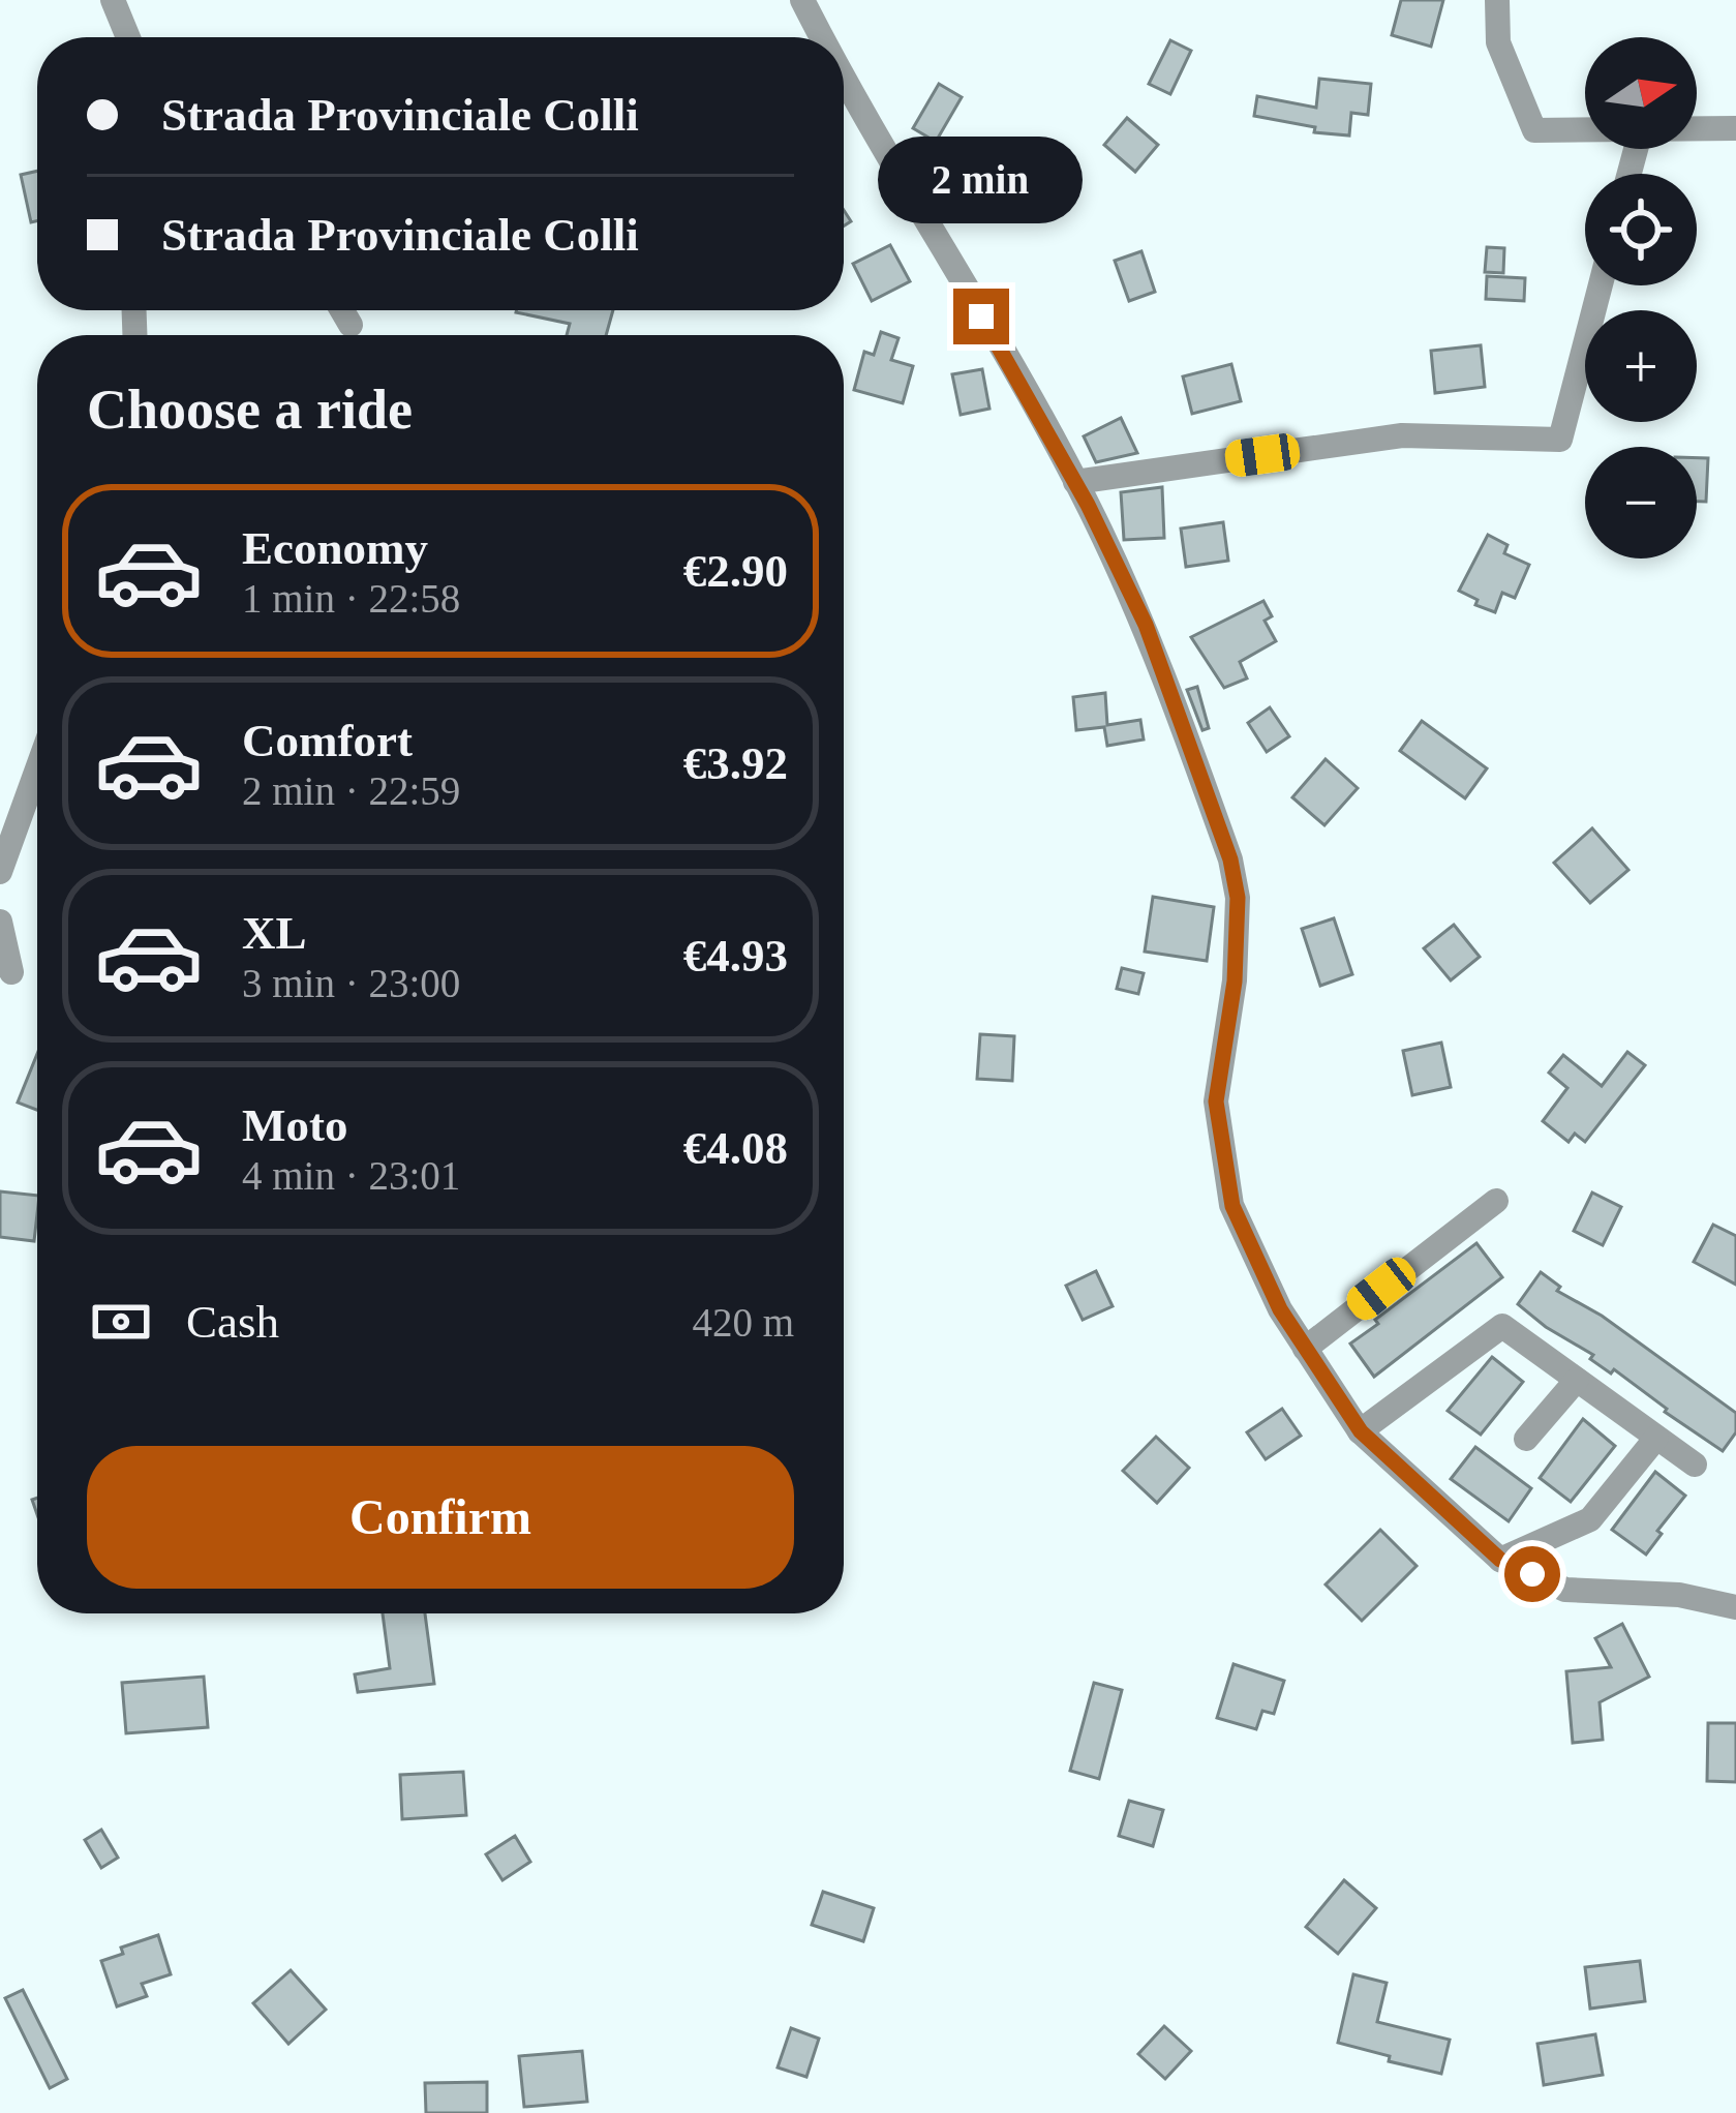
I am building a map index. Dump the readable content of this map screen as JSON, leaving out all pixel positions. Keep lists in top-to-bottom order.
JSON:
{
  "north": "right",
  "page": {
    "map_buttons": ["+", "−"],
    "banner": ["Strada Provinciale Colli", "Strada Provinciale Colli"],
    "bubble": "2 min",
    "heading": "Choose a ride",
    "list": [
      {
        "name": "Economy",
        "note": "1 min · 22:58",
        "value": "€2.90"
      },
      {
        "name": "Comfort",
        "note": "2 min · 22:59",
        "value": "€3.92"
      },
      {
        "name": "XL",
        "note": "3 min · 23:00",
        "value": "€4.93"
      },
      {
        "name": "Moto",
        "note": "4 min · 23:01",
        "value": "€4.08"
      }
    ],
    "pay": ["Cash", "420 m"],
    "buttons": "Confirm"
  }
}
